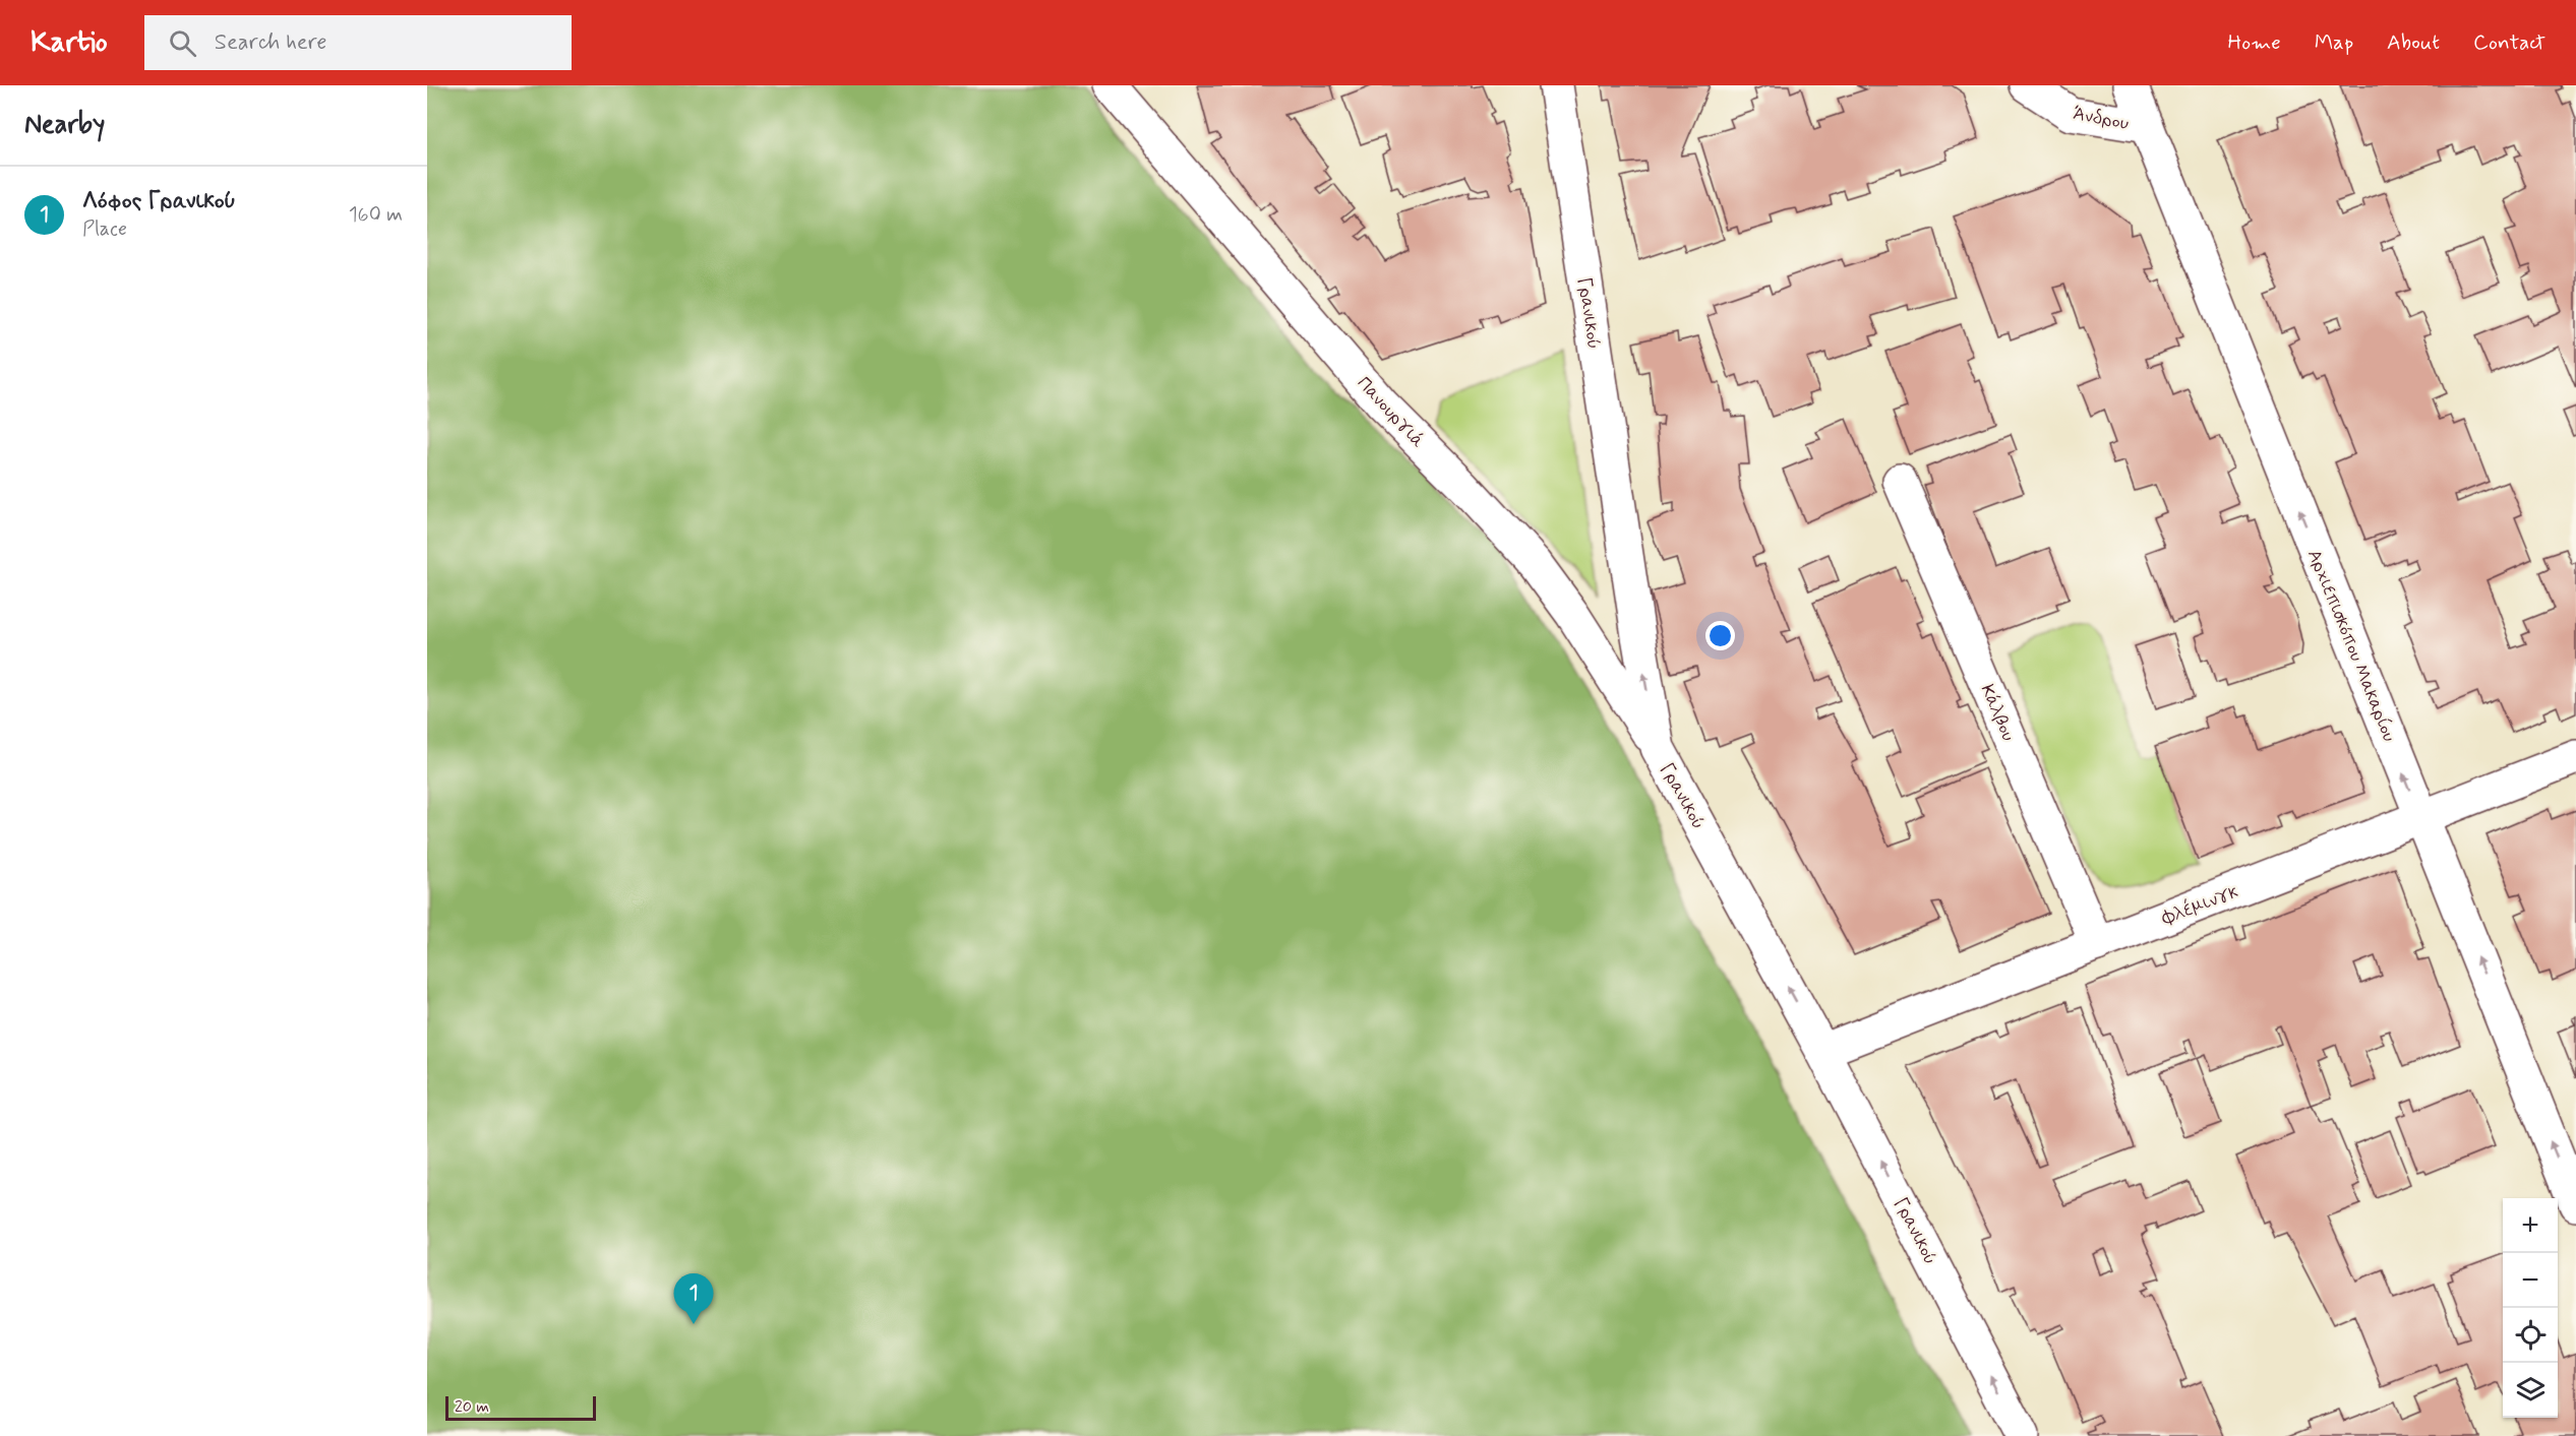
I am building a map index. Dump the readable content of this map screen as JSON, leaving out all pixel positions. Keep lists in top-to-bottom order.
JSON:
{
  "streets": {
    "street": [
      "Άνδρου",
      "Γρανικού",
      "Πανουργιά",
      "Αρχιεπισκόπου Μακαρίου",
      "Κάλβου",
      "Φλέμινγκ"
    ]
  },
  "crossings": [
    ["Άνδρου", "Αρχιεπισκόπου Μακαρίου"],
    ["Γρανικού", "Πανουργιά"],
    ["Γρανικού", "Φλέμινγκ"],
    ["Αρχιεπισκόπου Μακαρίου", "Φλέμινγκ"],
    ["Κάλβου", "Φλέμινγκ"]
  ],
  "one_way": ["Γρανικού", "Αρχιεπισκόπου Μακαρίου"],
  "scale_bar": "20 m",
  "page": {
    "header": "Kartio",
    "search": "Search here",
    "nav": [
      "Home",
      "Map",
      "About",
      "Contact"
    ],
    "heading": "Nearby",
    "list": [
      {
        "mark": "1",
        "name": "Λόφος Γρανικού",
        "note": "Place",
        "value": "160 m"
      }
    ],
    "map_buttons": ["+", "−"],
    "pins": "1",
    "scale": "20 m"
  }
}
